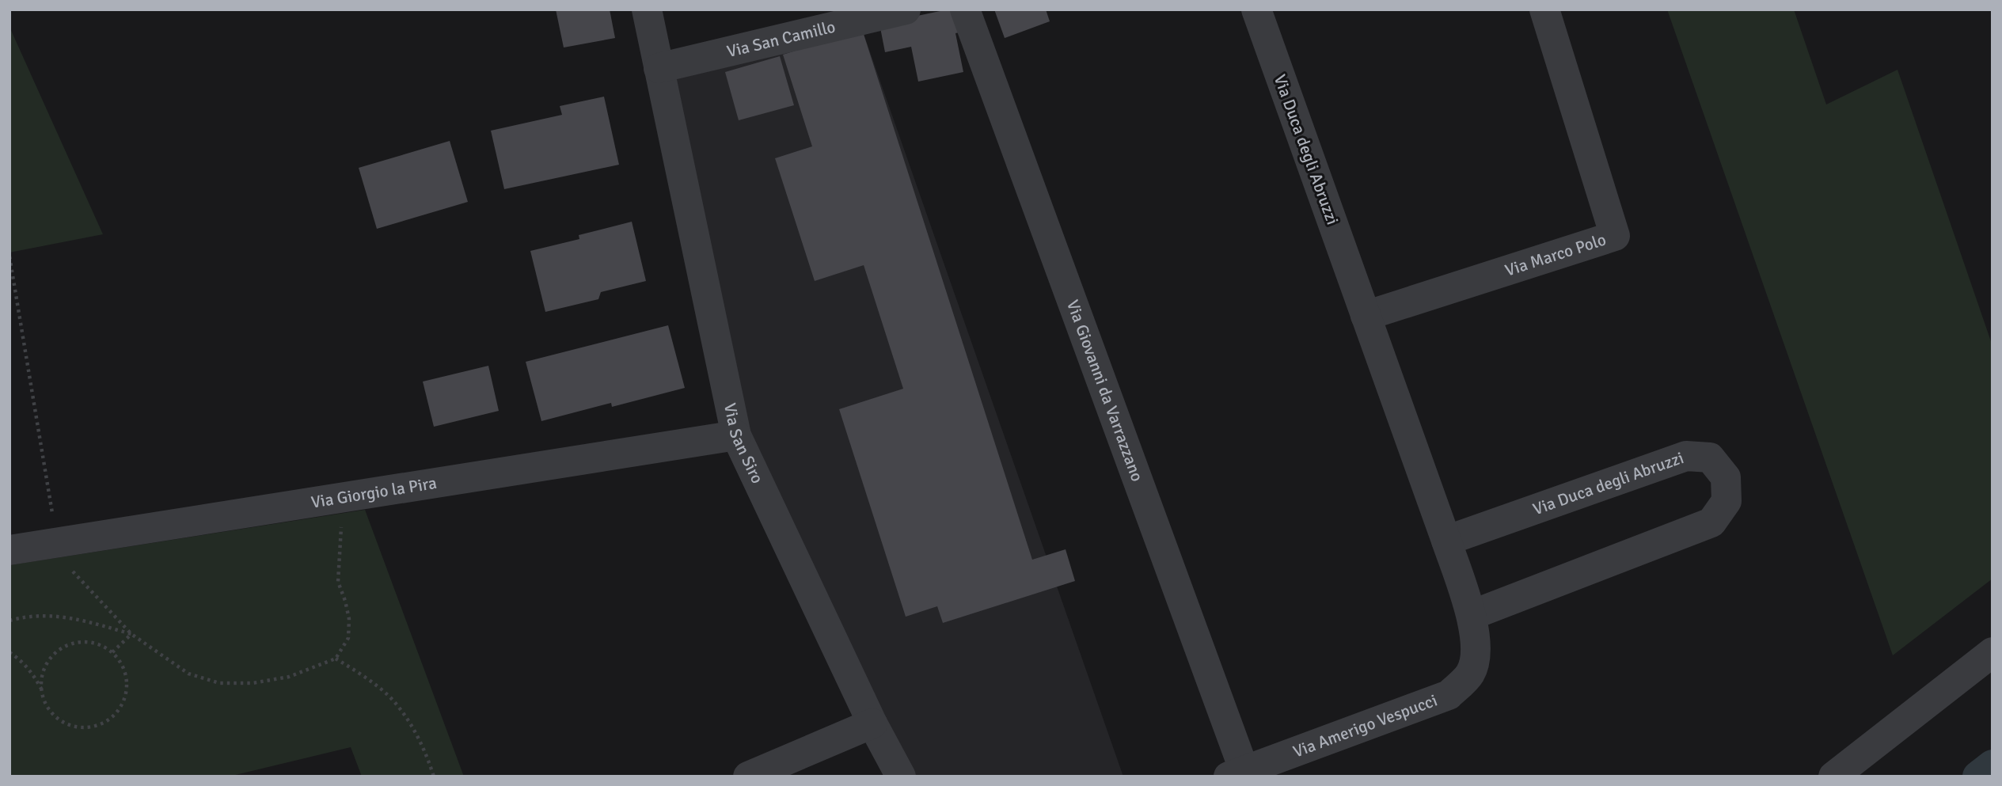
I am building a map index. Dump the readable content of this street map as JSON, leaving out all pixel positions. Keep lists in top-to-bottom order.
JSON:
{
  "streets": {
    "street": [
      "Via San Camillo",
      "Via Duca degli Abruzzi",
      "Via Marco Polo",
      "Via Giovanni da Varrazzano",
      "Via San Siro",
      "Via Giorgio la Pira",
      "Via Amerigo Vespucci"
    ]
  },
  "crossings": [
    ["Via San Camillo", "Via San Siro"],
    ["Via Duca degli Abruzzi", "Via Marco Polo"],
    ["Via Duca degli Abruzzi", "Via Amerigo Vespucci"],
    ["Via Giovanni da Varrazzano", "Via Amerigo Vespucci"],
    ["Via San Siro", "Via Giorgio la Pira"]
  ]
}
